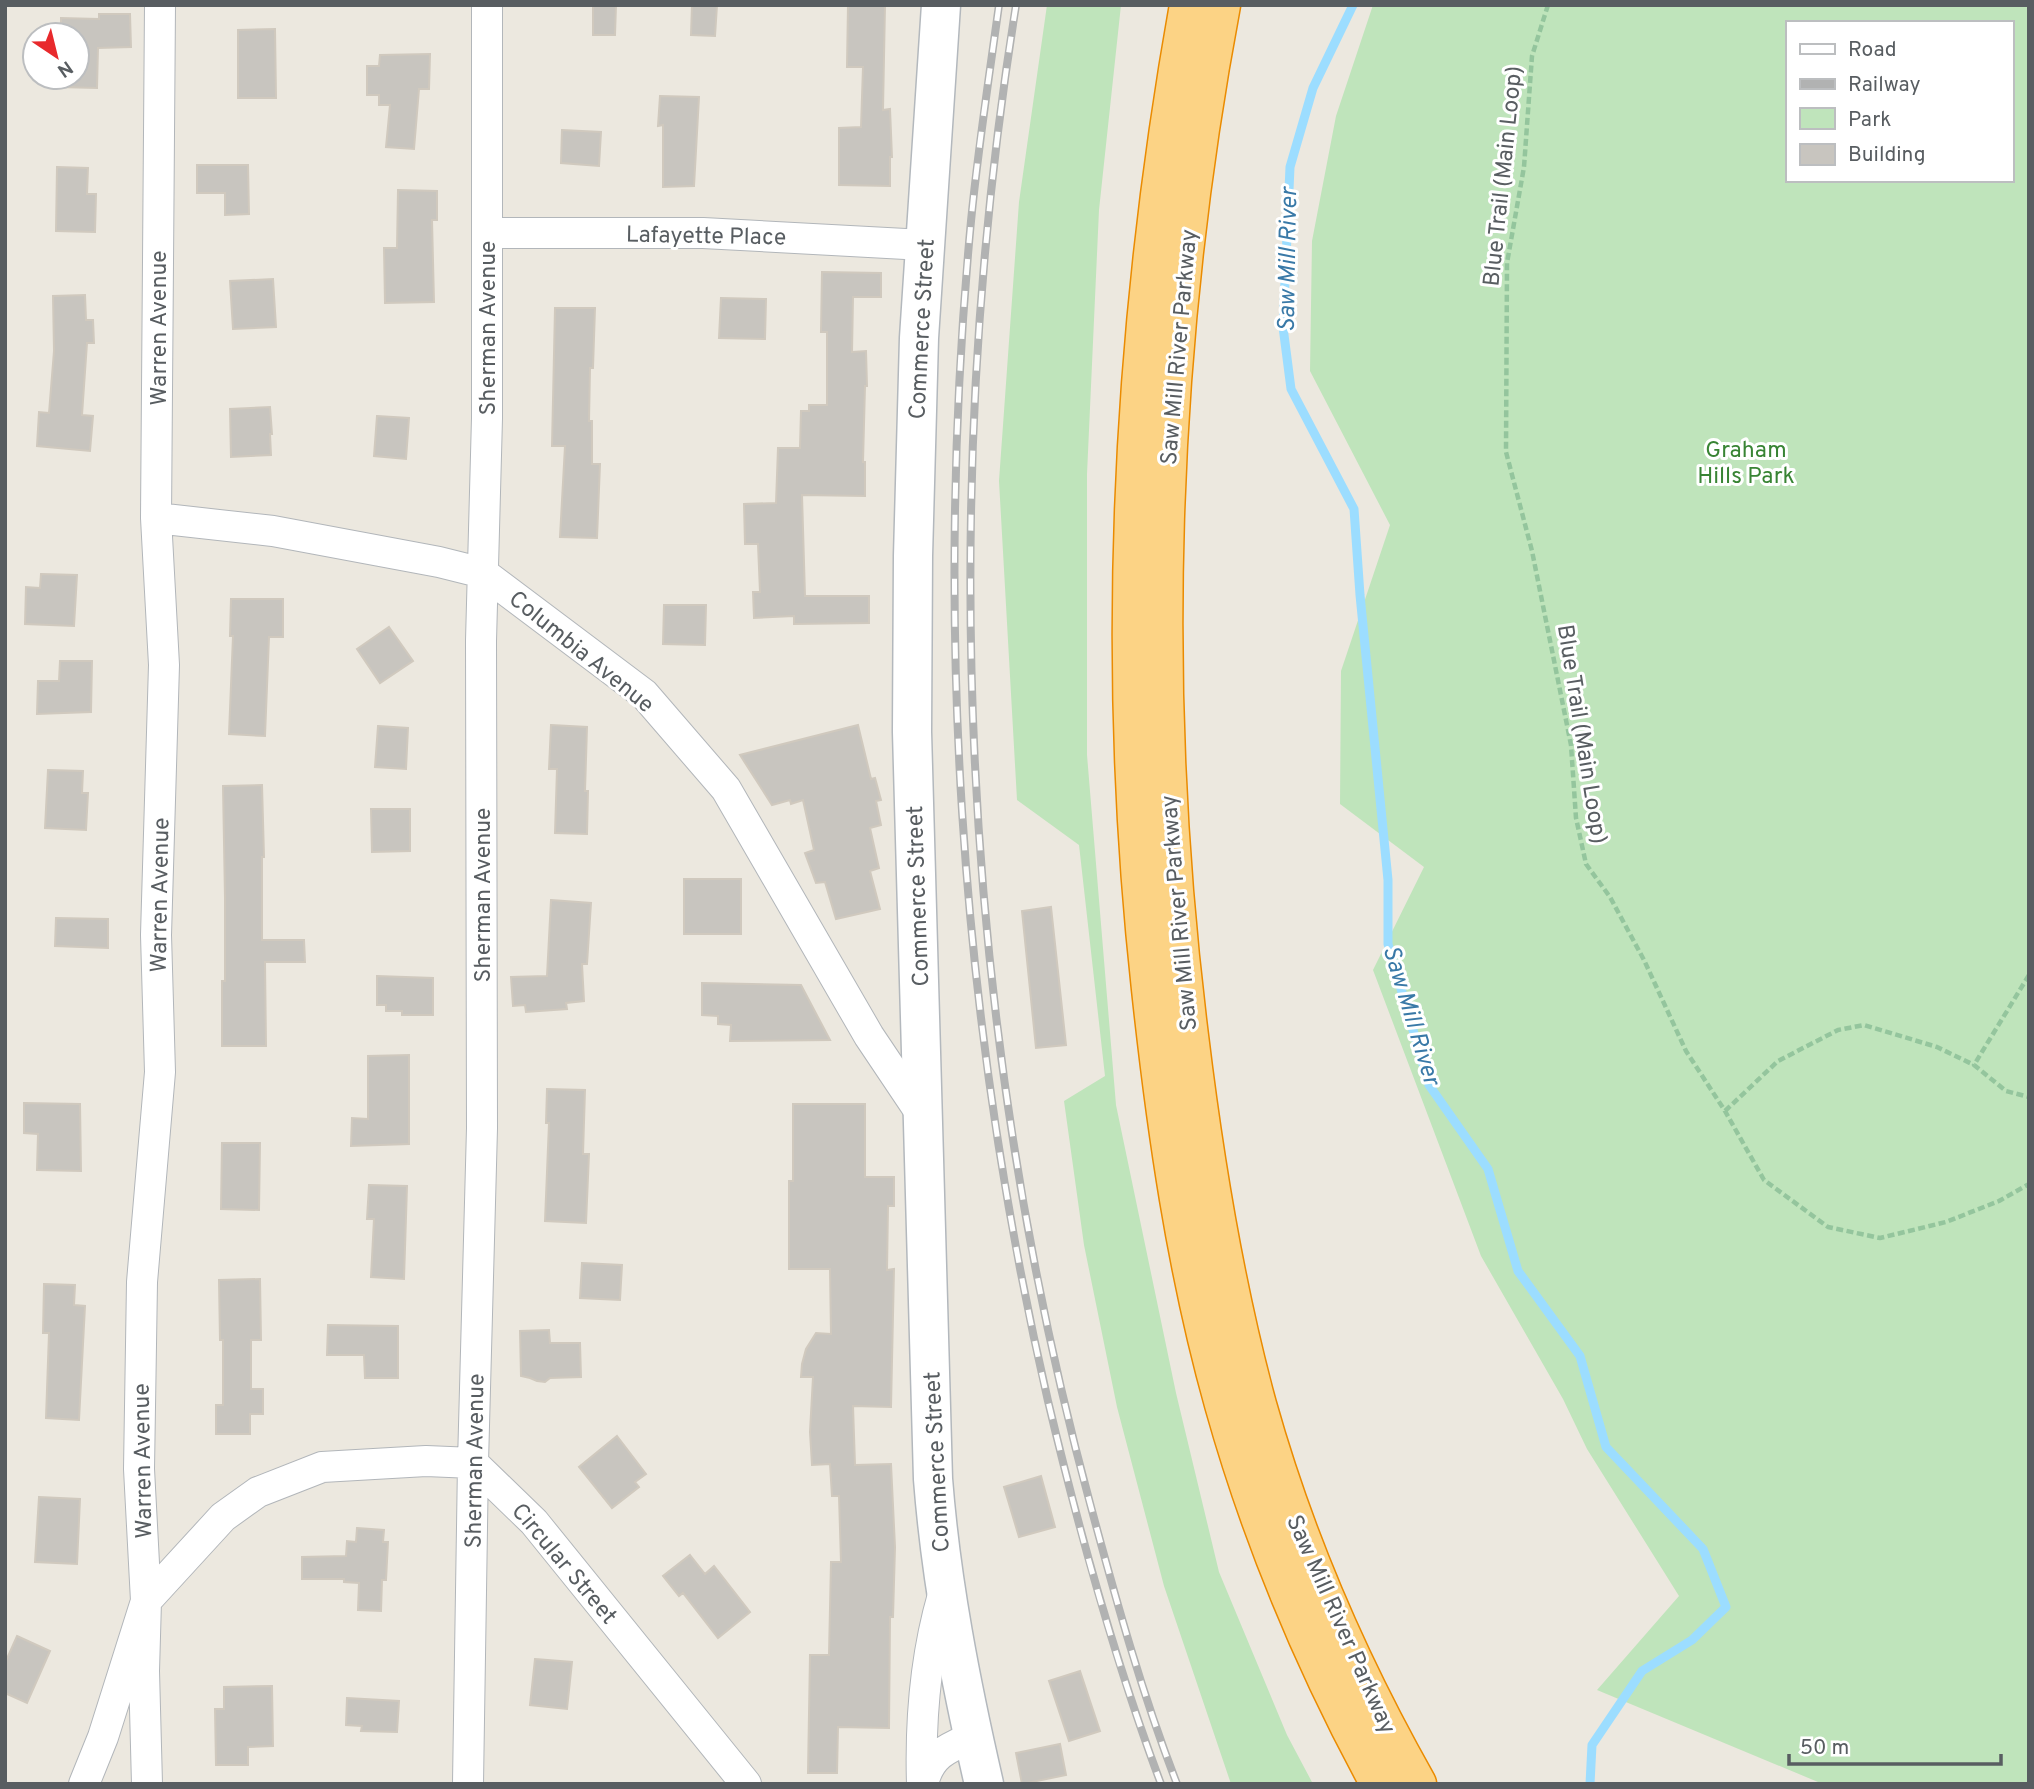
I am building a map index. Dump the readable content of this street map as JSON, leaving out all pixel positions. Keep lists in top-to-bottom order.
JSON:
{
  "streets": {
    "highway": ["Saw Mill River Parkway"],
    "main road": ["Commerce Street"],
    "street": [
      "Lafayette Place",
      "Warren Avenue",
      "Sherman Avenue",
      "Columbia Avenue",
      "Circular Street"
    ],
    "path": ["Blue Trail (Main Loop)"]
  },
  "crossings": [
    ["Lafayette Place", "Sherman Avenue"],
    ["Lafayette Place", "Commerce Street"],
    ["Warren Avenue", "Columbia Avenue"],
    ["Sherman Avenue", "Columbia Avenue"],
    ["Sherman Avenue", "Circular Street"],
    ["Commerce Street", "Columbia Avenue"]
  ],
  "water": ["Saw Mill River"],
  "parks": ["Graham Hills Park"],
  "legend": [
    "Road",
    "Railway",
    "Park",
    "Building"
  ],
  "scale_bar": "50 m",
  "north": "bottom right"
}
